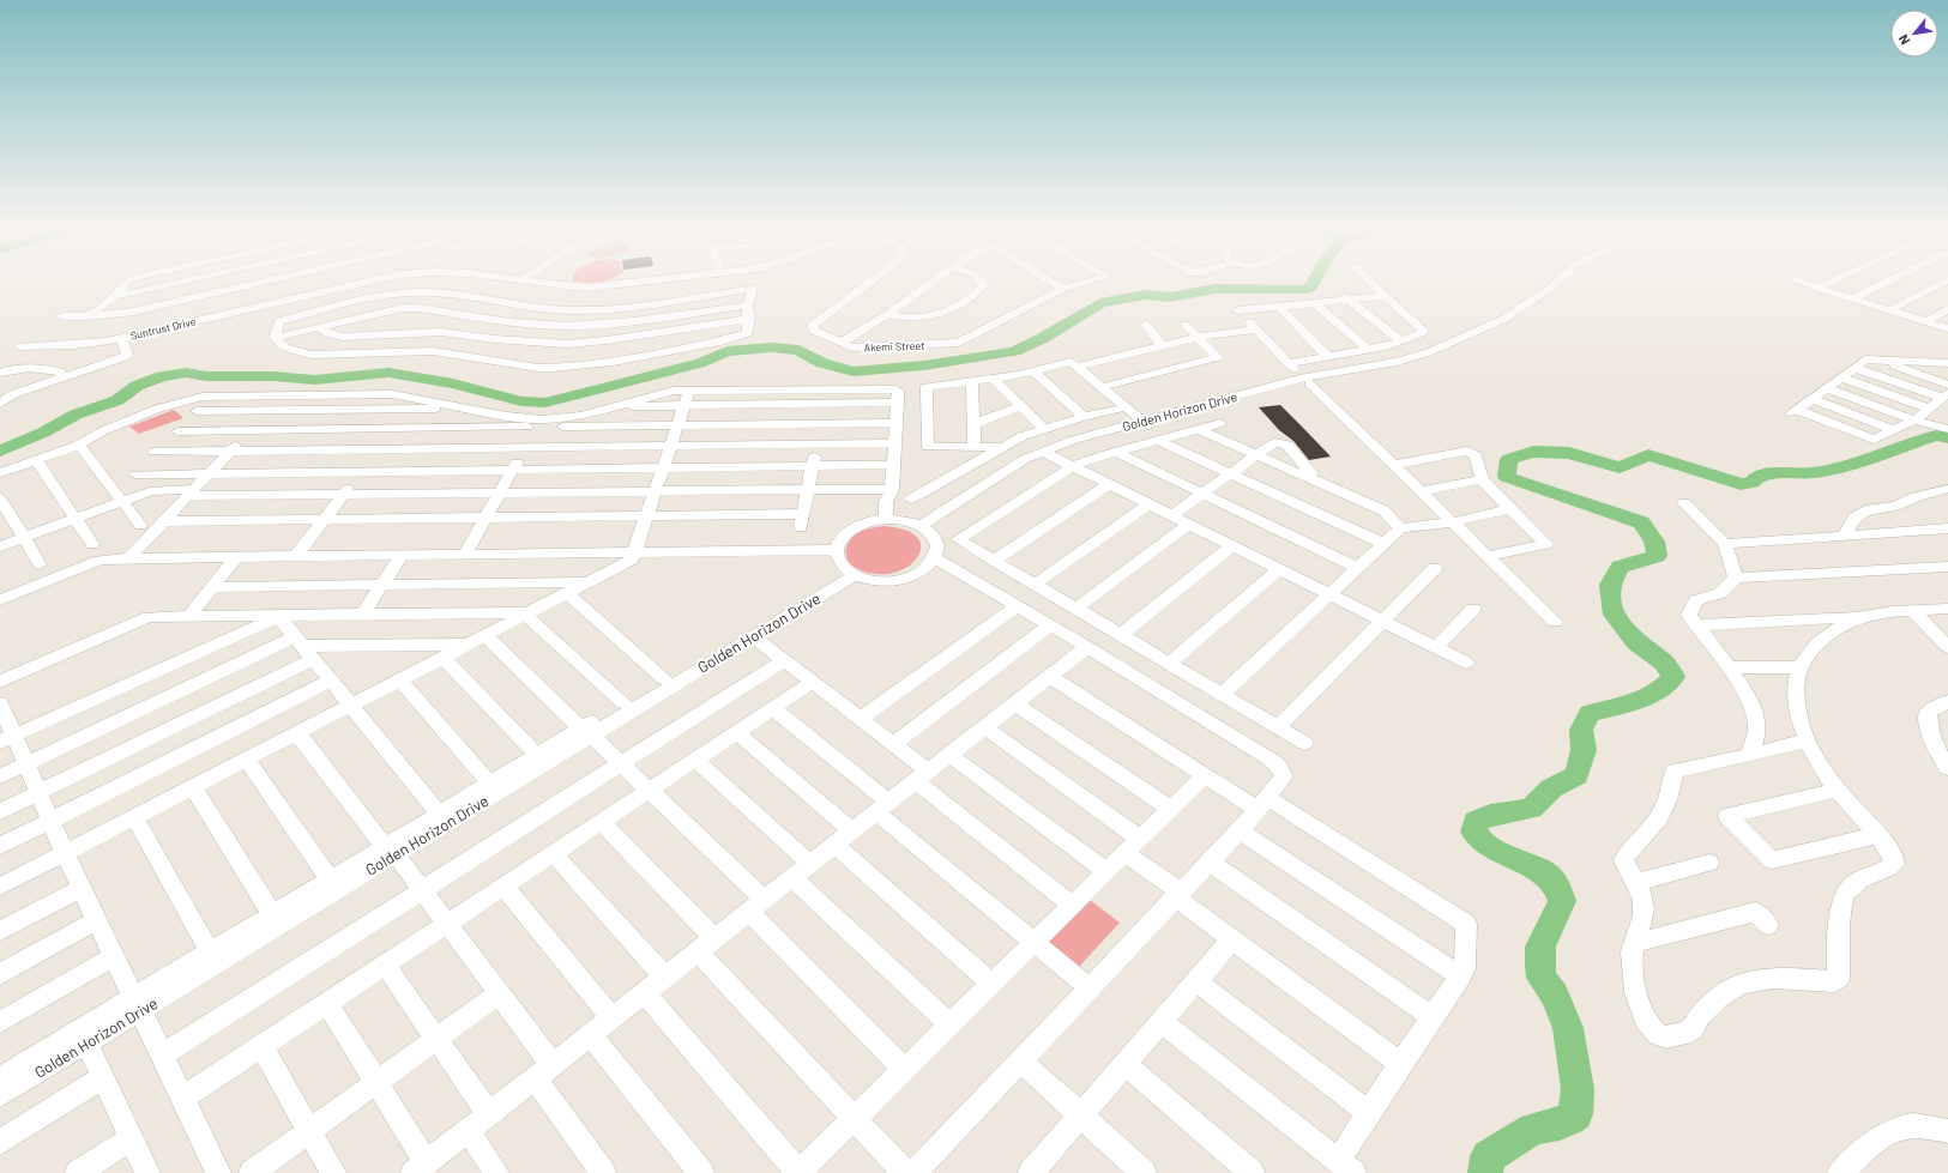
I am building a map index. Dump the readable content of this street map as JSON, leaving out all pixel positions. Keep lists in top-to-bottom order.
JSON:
{
  "streets": {
    "street": ["Suntrust Drive", "Akemi Street", "Golden Horizon Drive"]
  },
  "north": "bottom left"
}
